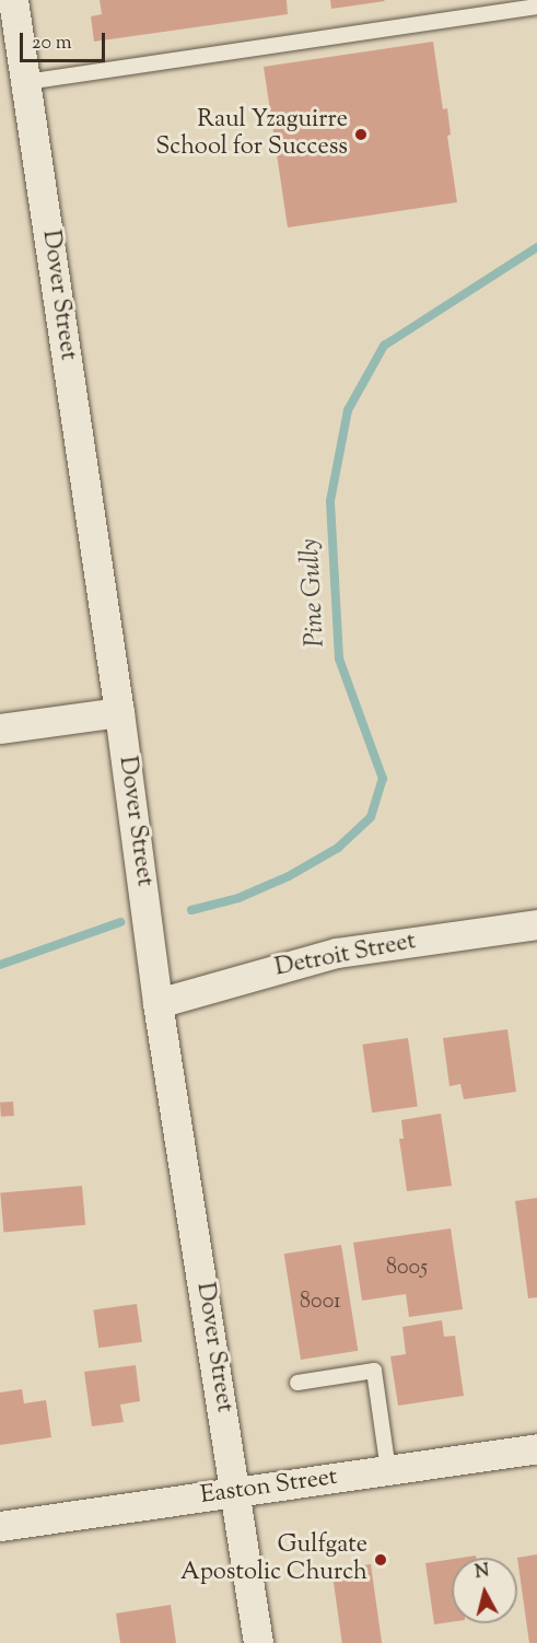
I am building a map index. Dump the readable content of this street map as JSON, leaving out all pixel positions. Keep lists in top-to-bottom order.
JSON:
{
  "streets": {
    "street": ["Dover Street", "Detroit Street", "Easton Street"]
  },
  "crossings": [
    ["Dover Street", "Detroit Street"],
    ["Dover Street", "Easton Street"]
  ],
  "water": ["Pine Gully"],
  "places": ["Raul Yzaguirre School for Success", "Gulfgate Apostolic Church"],
  "house_numbers": ["8005", "8001"],
  "scale_bar": "20 m",
  "north": "top"
}
